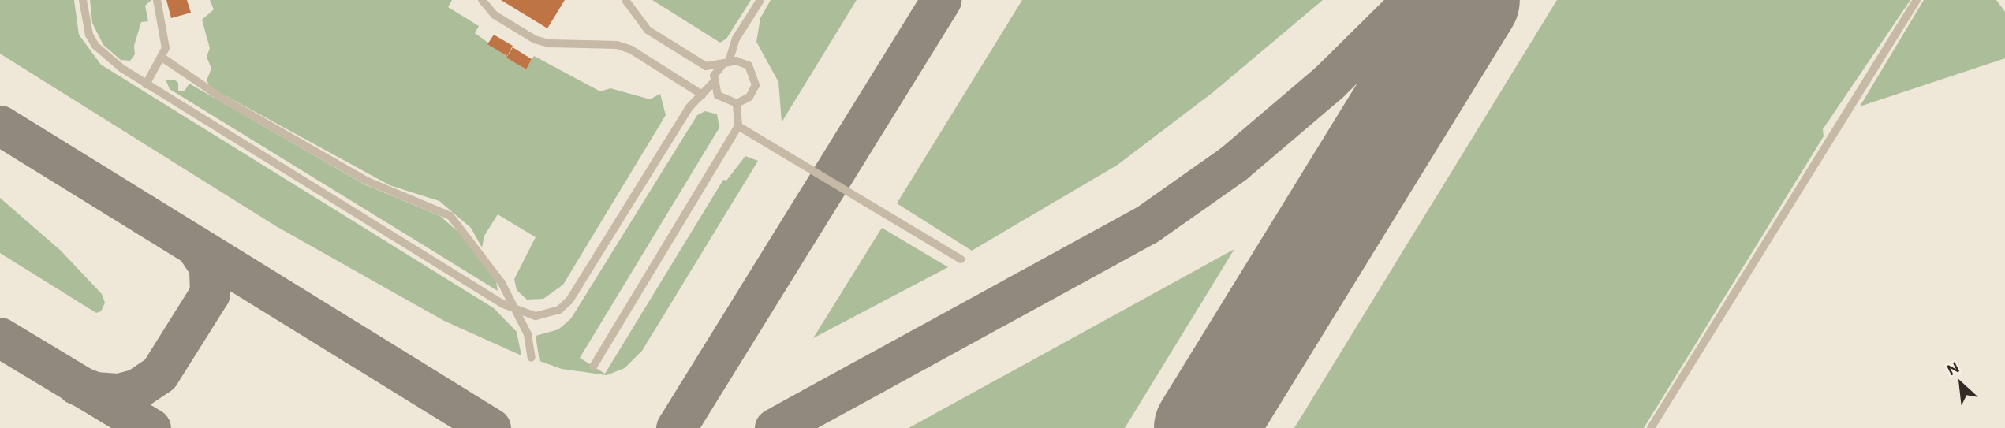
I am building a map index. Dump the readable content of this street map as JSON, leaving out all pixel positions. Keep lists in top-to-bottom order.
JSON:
{
  "north": "top left"
}
